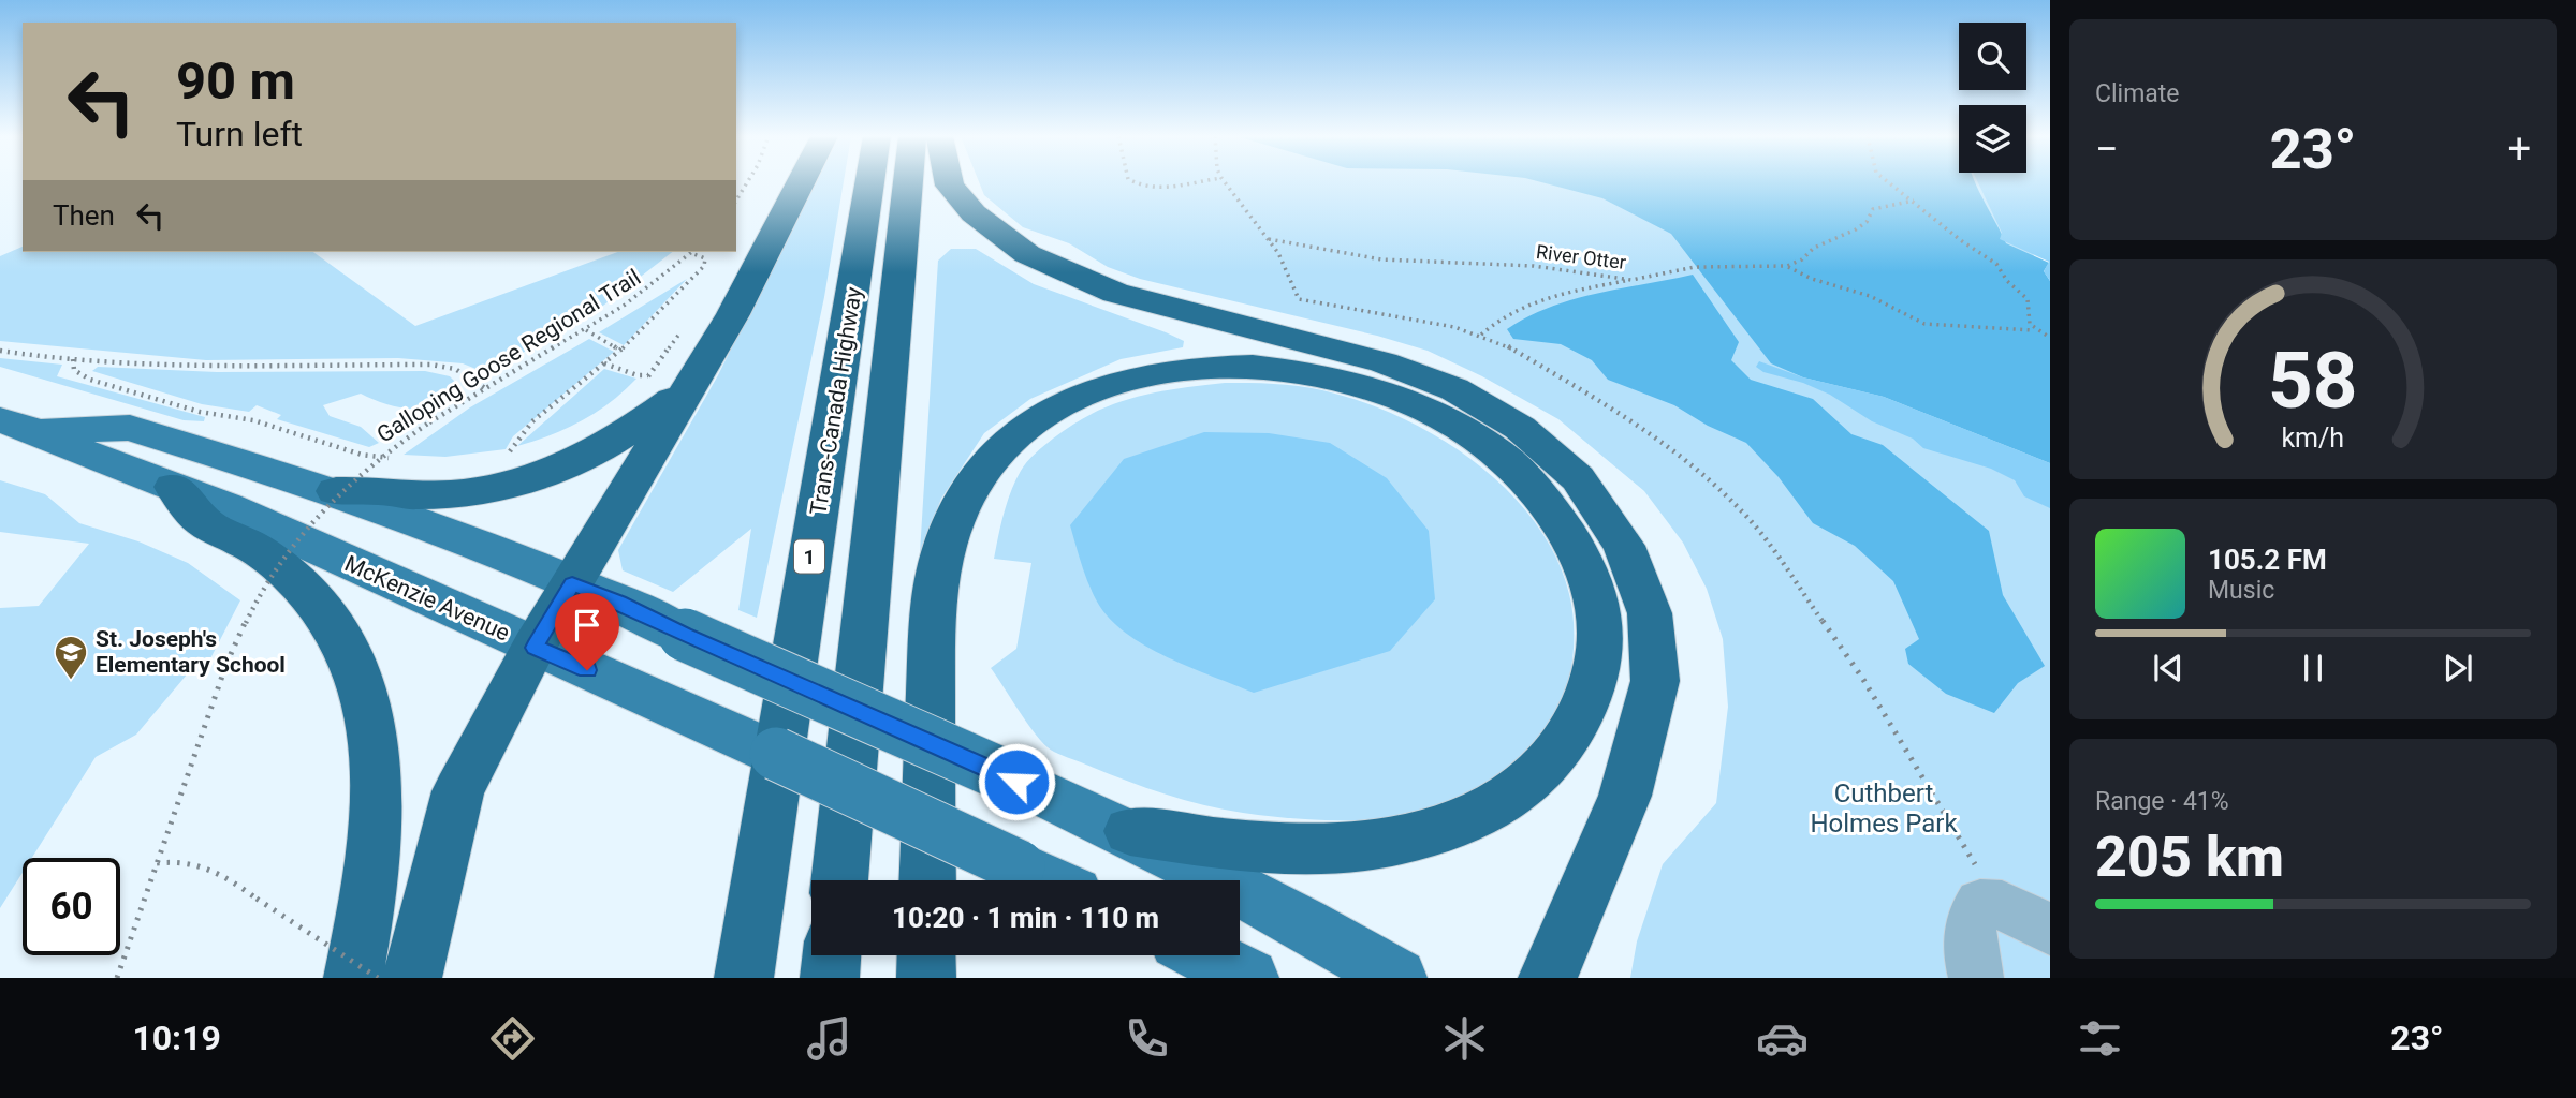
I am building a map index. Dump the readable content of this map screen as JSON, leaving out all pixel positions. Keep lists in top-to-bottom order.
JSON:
{
  "streets": {
    "highway": ["Trans-Canada Highway", "1"],
    "main road": ["McKenzie Avenue"],
    "path": ["River Otter", "Galloping Goose Regional Trail"]
  },
  "parks": ["Cuthbert Holmes Park"],
  "places": {
    "school or university": ["St. Joseph's Elementary School"]
  },
  "page": {
    "tile": [
      "Climate",
      ["Range · 41%", "205 km"]
    ],
    "turn": ["90 m", "Turn left"],
    "heat": ["−", "23°", "+"],
    "then": "Then",
    "song": ["105.2 FM", "Music"],
    "limit": "60",
    "trip": "10:20 · 1 min · 110 m",
    "tabs": ["10:19", "23°"],
    "gauge": ["58", "km/h"]
  }
}
